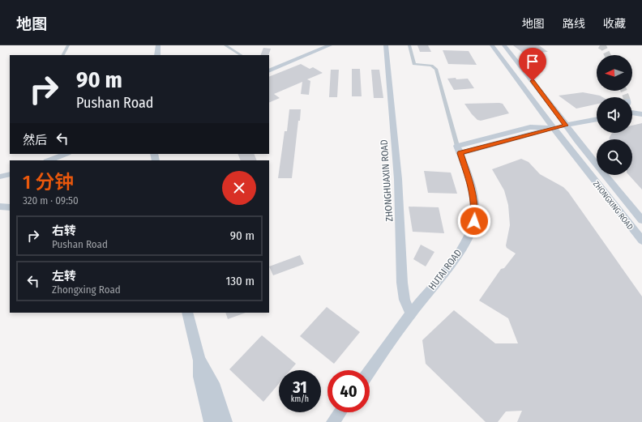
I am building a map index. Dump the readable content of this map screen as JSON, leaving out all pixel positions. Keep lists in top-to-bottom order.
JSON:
{
  "streets": {
    "street": ["ZHONGHUAXIN ROAD", "ZHONGXING ROAD", "HUTAI ROAD"]
  },
  "crossings": [
    ["ZHONGHUAXIN ROAD", "HUTAI ROAD"]
  ],
  "north": "left",
  "page": {
    "header": "地图",
    "nav": ["地图", "路线", "收藏"],
    "turn": ["90 m", "Pushan Road"],
    "then": "然后",
    "heading": ["1 分钟", "320 m · 09:50"],
    "list": [
      {
        "name": "右转",
        "note": "Pushan Road",
        "value": "90 m"
      },
      {
        "name": "左转",
        "note": "Zhongxing Road",
        "value": "130 m"
      }
    ],
    "speed": "31 km/h",
    "limit": "40"
  }
}
